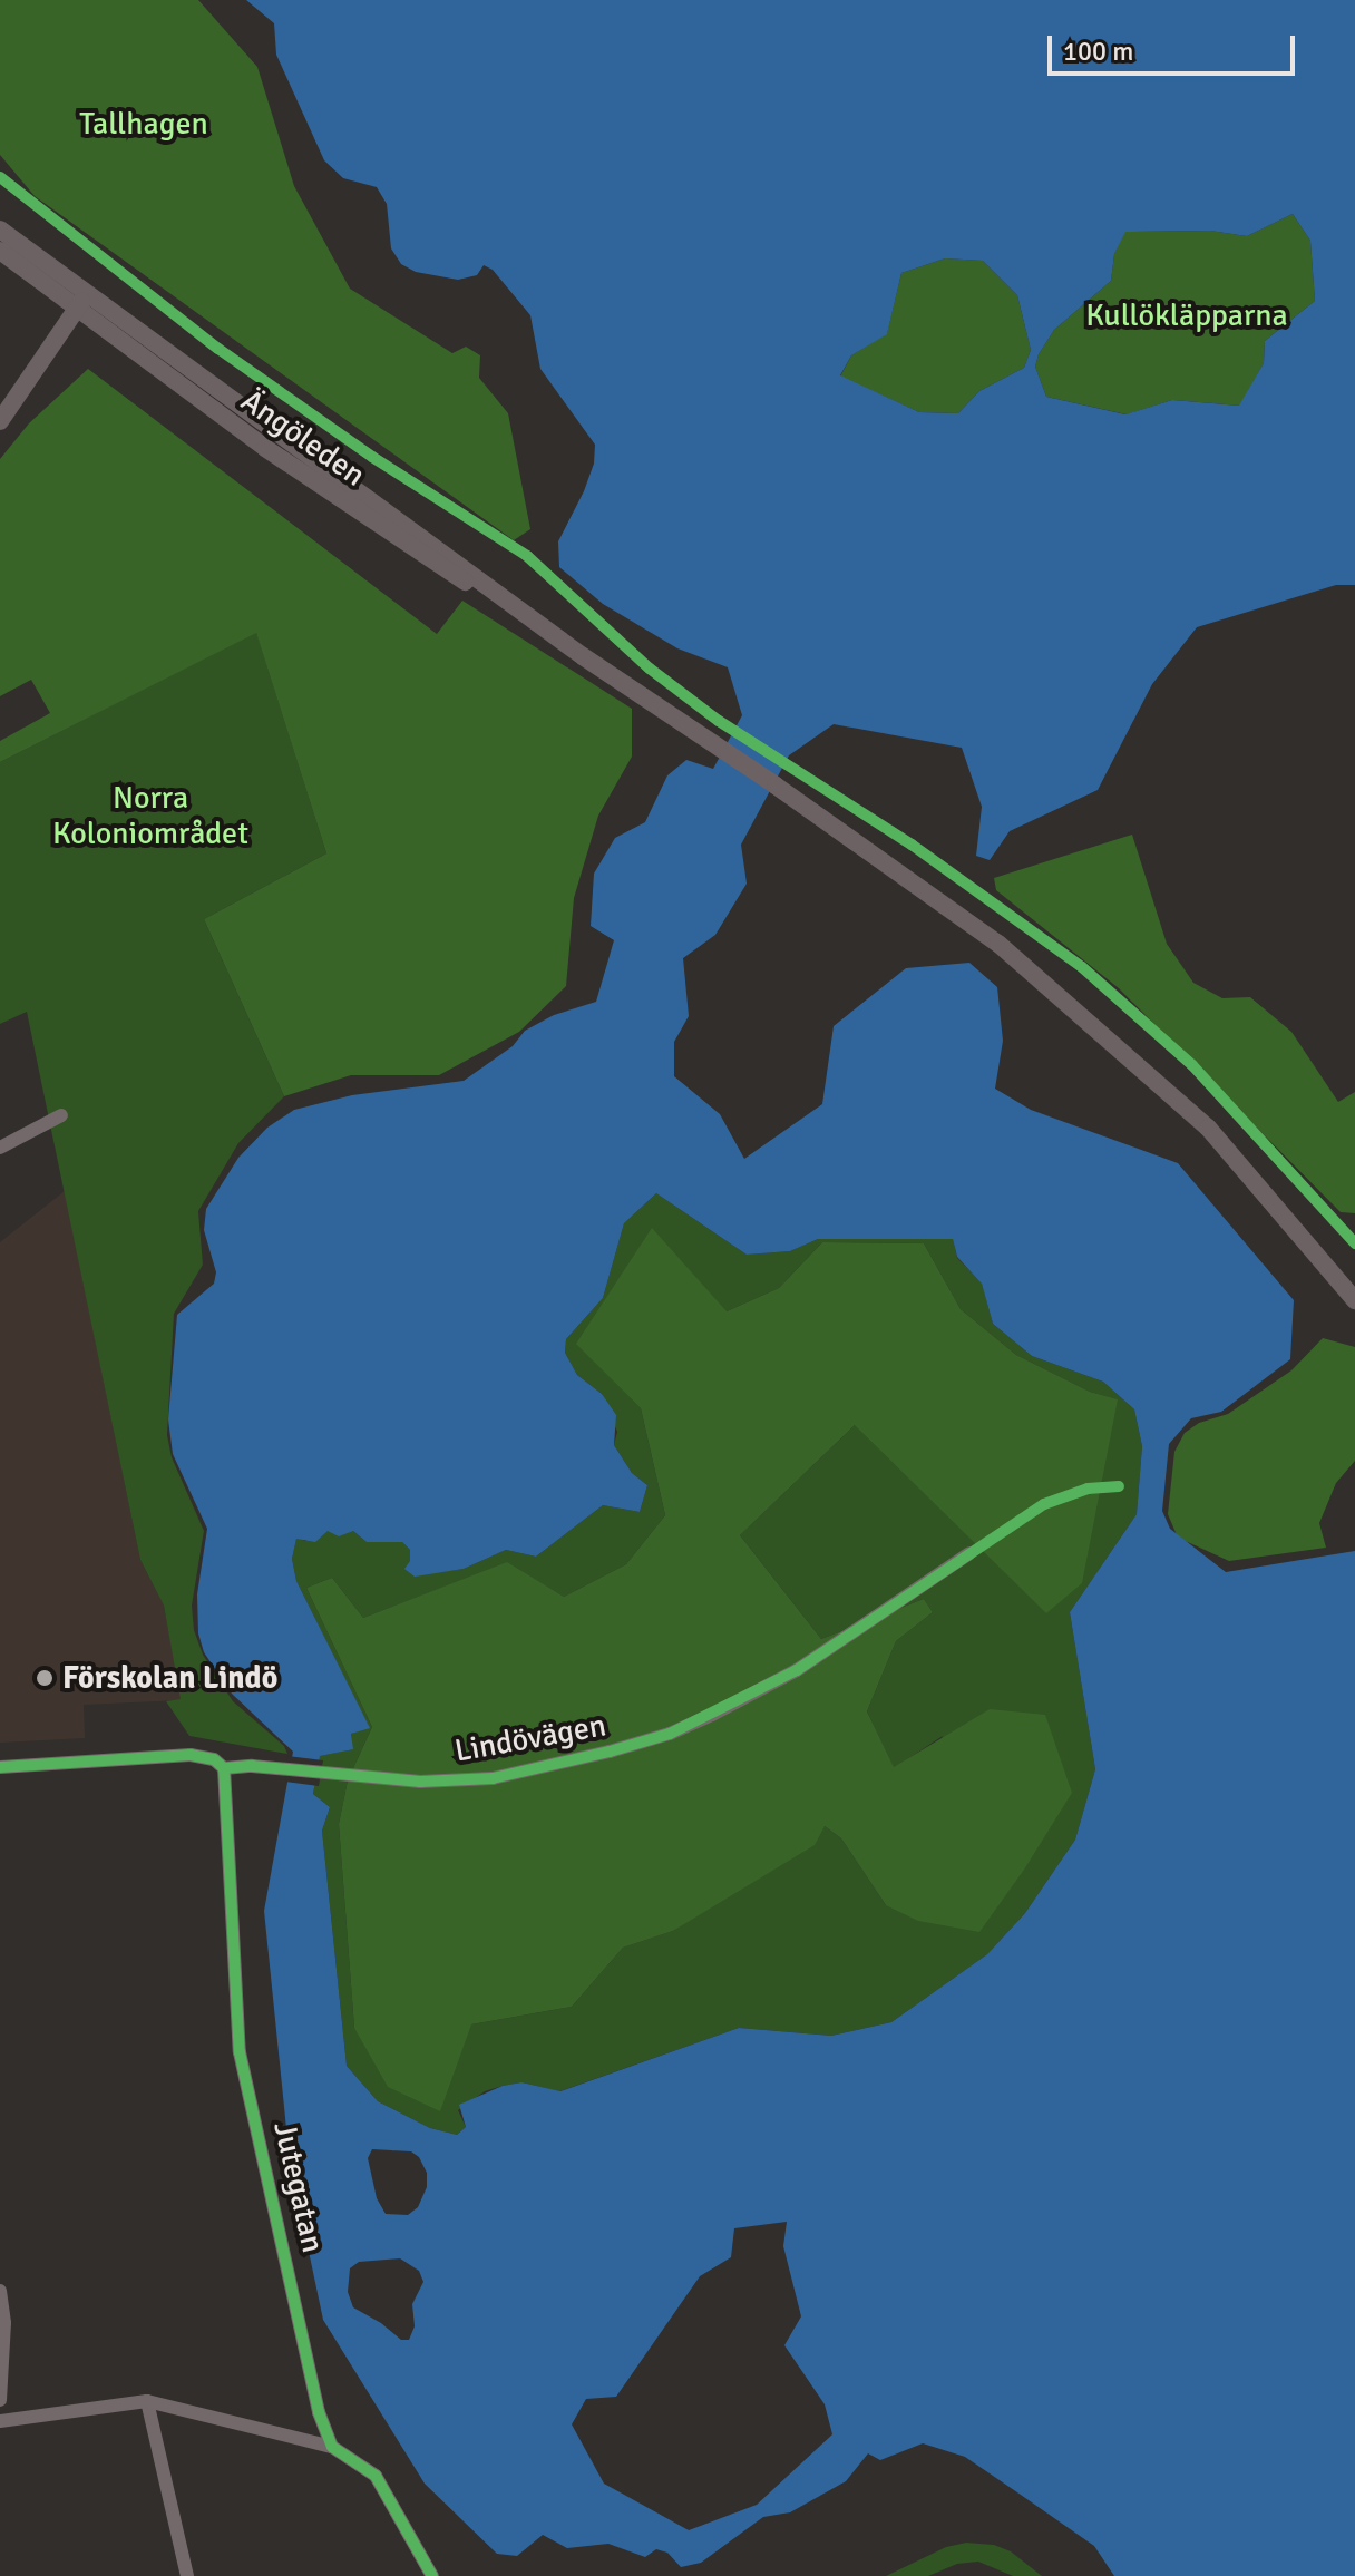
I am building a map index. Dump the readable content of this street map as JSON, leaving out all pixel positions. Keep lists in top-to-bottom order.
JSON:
{
  "streets": {
    "main road": ["Ängöleden"],
    "street": ["Lindövägen", "Jutegatan"]
  },
  "crossings": [
    ["Lindövägen", "Jutegatan"]
  ],
  "parks": ["Tallhagen", "Kullökläpparna", "Norra Koloniområdet"],
  "places": ["Förskolan Lindö"],
  "scale_bar": "100 m"
}
